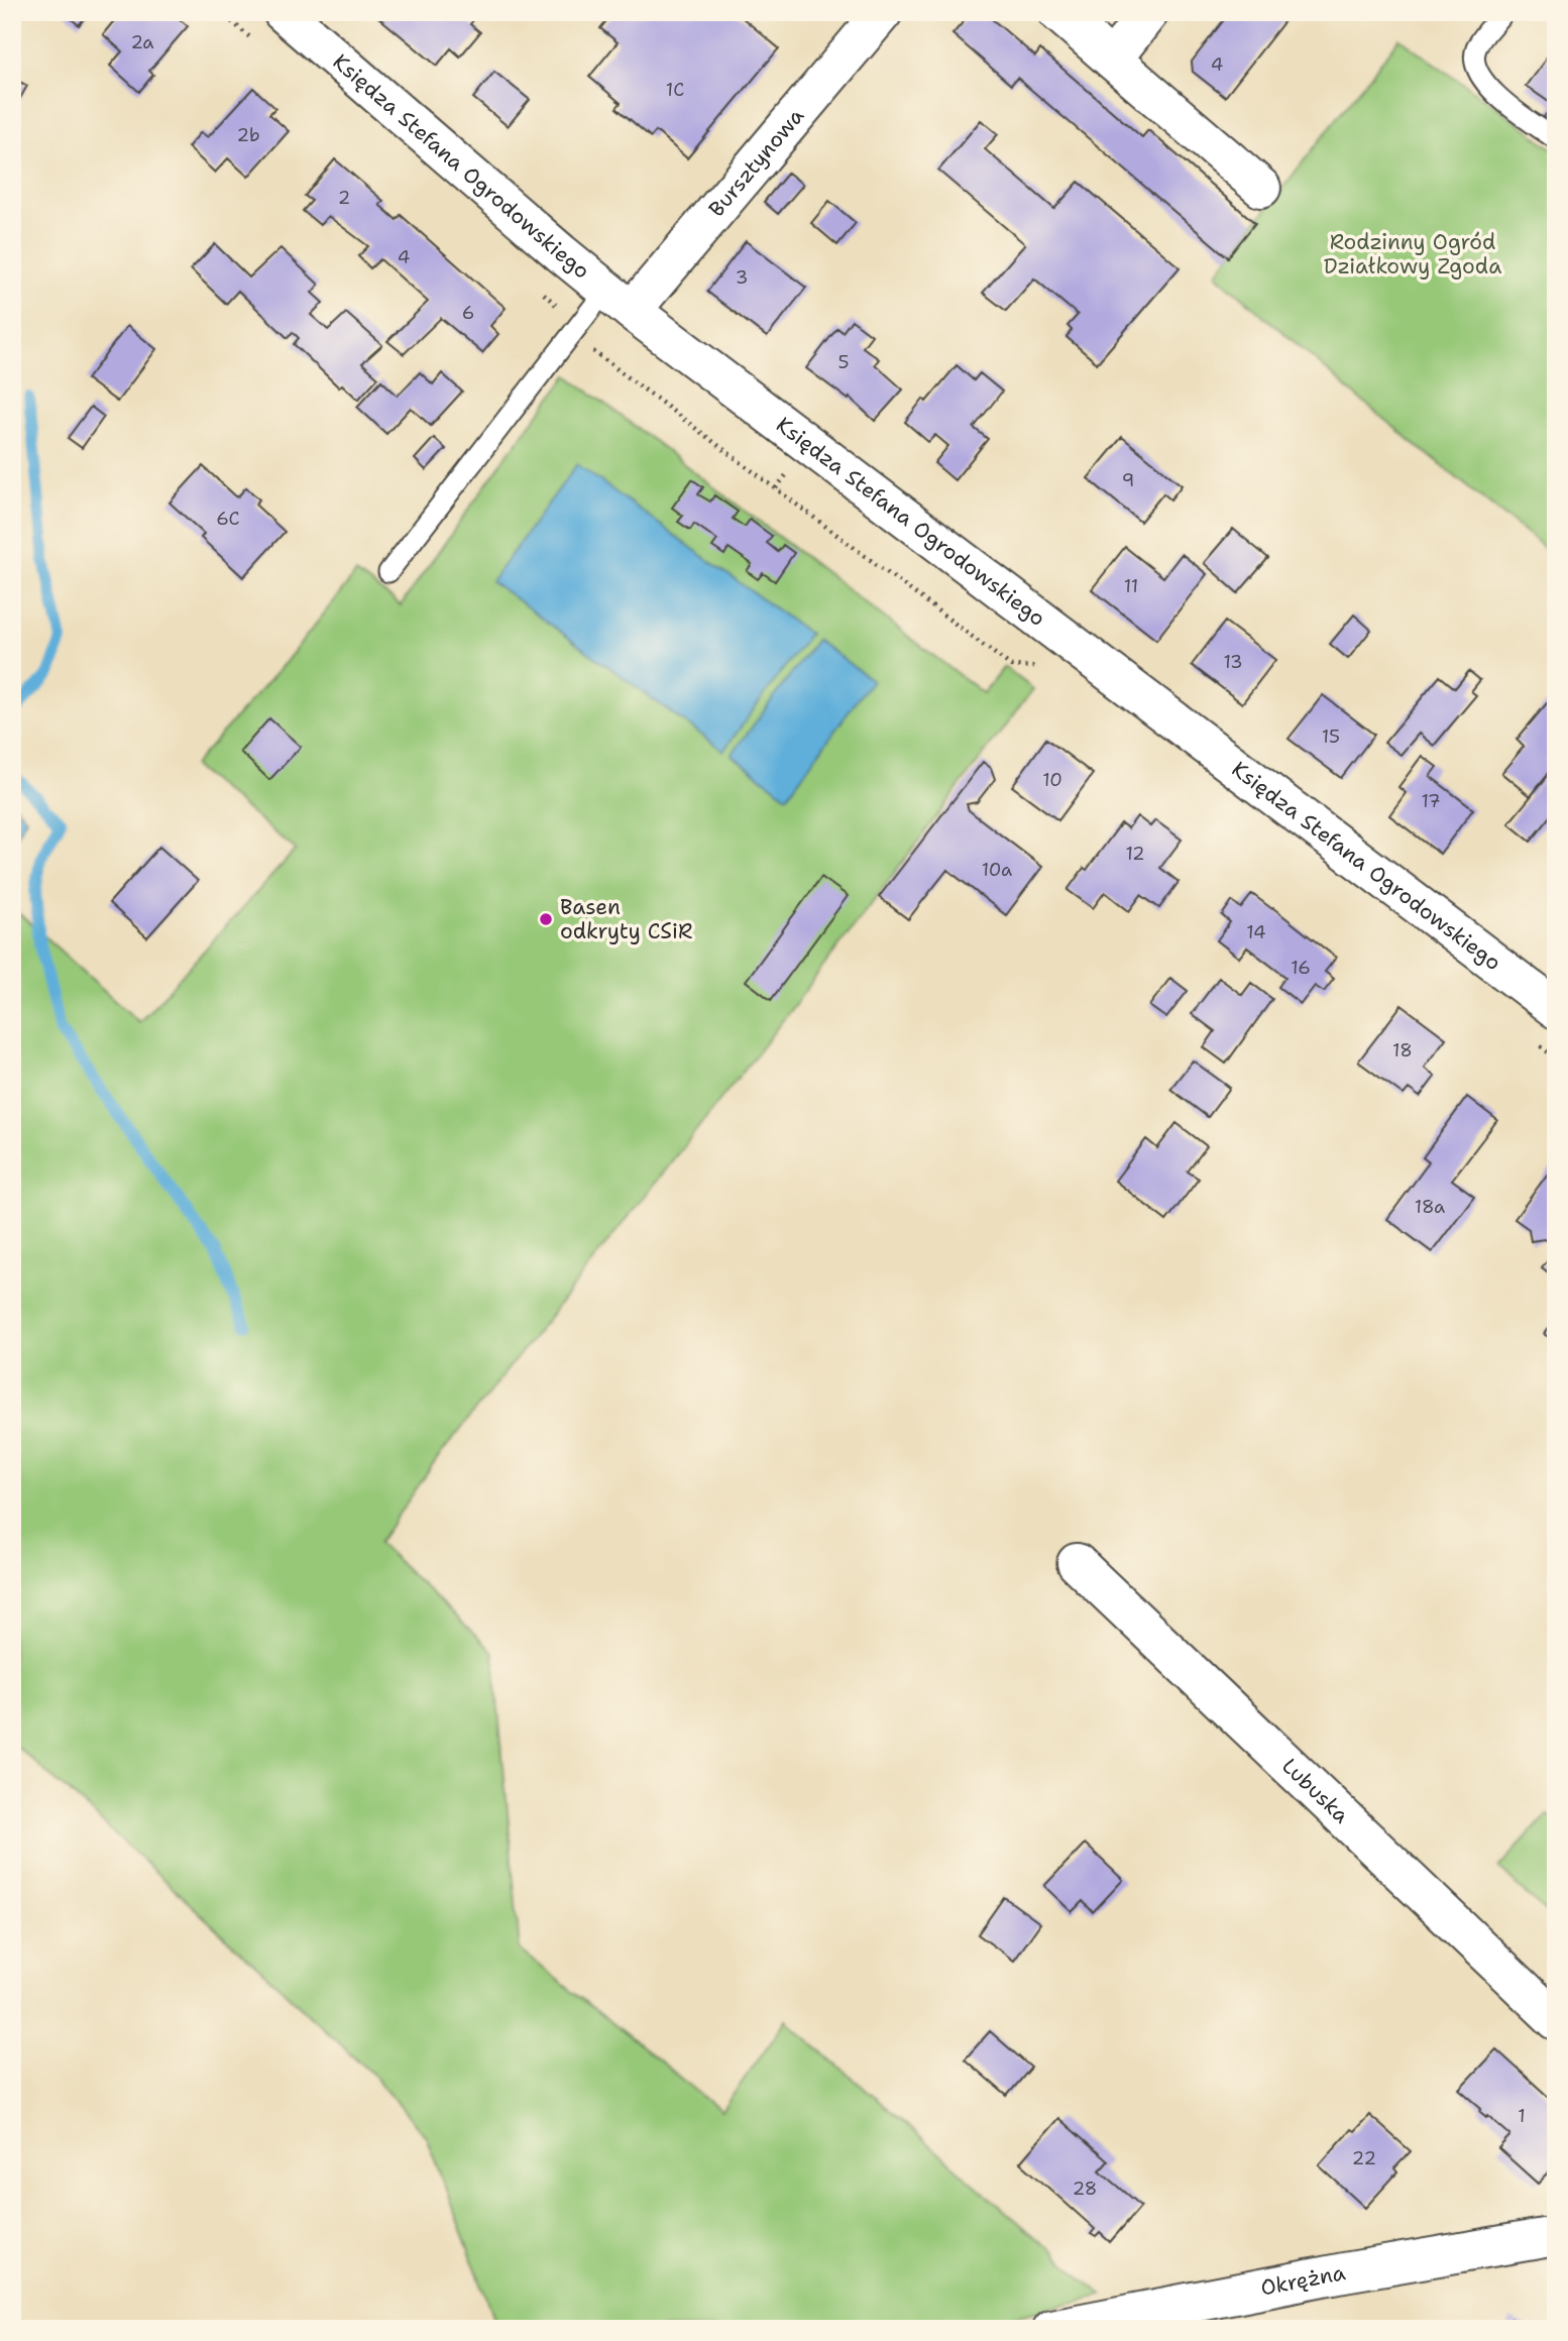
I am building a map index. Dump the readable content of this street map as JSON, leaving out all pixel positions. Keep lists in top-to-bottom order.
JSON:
{
  "streets": {
    "street": [
      "Bursztynowa",
      "Księdza Stefana Ogrodowskiego",
      "Lubuska",
      "Okrężna"
    ]
  },
  "crossings": [
    ["Bursztynowa", "Księdza Stefana Ogrodowskiego"]
  ],
  "parks": ["Rodzinny Ogród Działkowy Zgoda"],
  "places": ["Basen odkryty CSiR"],
  "house_numbers": [
    "2a",
    "4",
    "1C",
    "2b",
    "2",
    "4",
    "3",
    "6",
    "5",
    "9",
    "6C",
    "11",
    "13",
    "15",
    "10",
    "17",
    "12",
    "10a",
    "14",
    "16",
    "18",
    "18a",
    "1",
    "22",
    "28"
  ]
}
